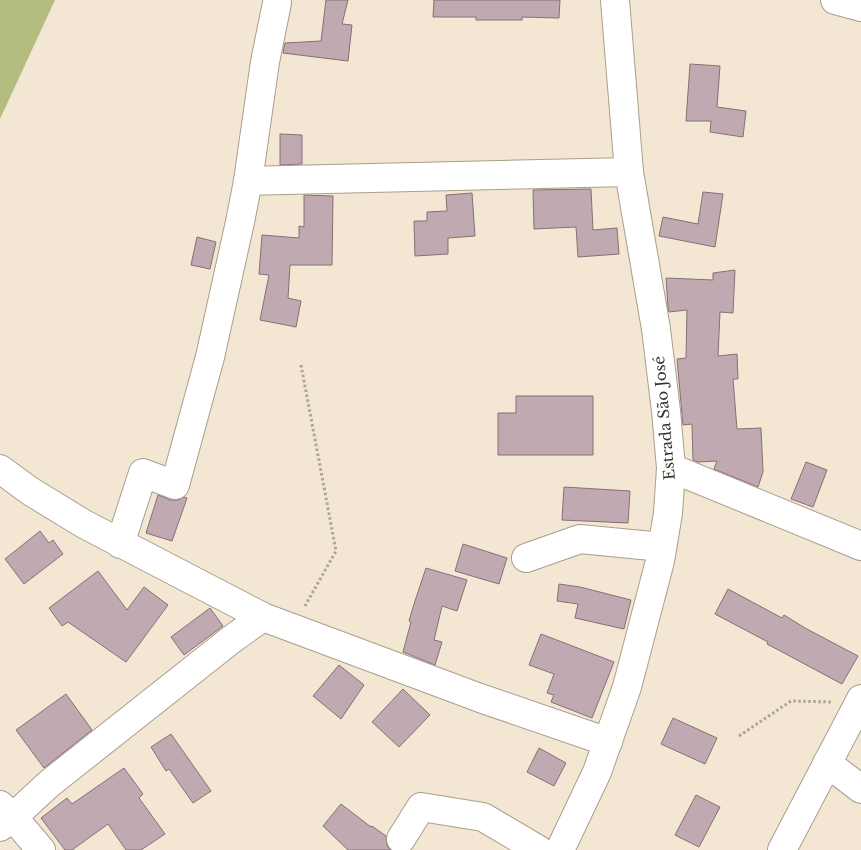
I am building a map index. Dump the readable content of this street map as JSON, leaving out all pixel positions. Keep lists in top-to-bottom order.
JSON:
{
  "streets": {
    "street": ["Estrada São José"]
  }
}
